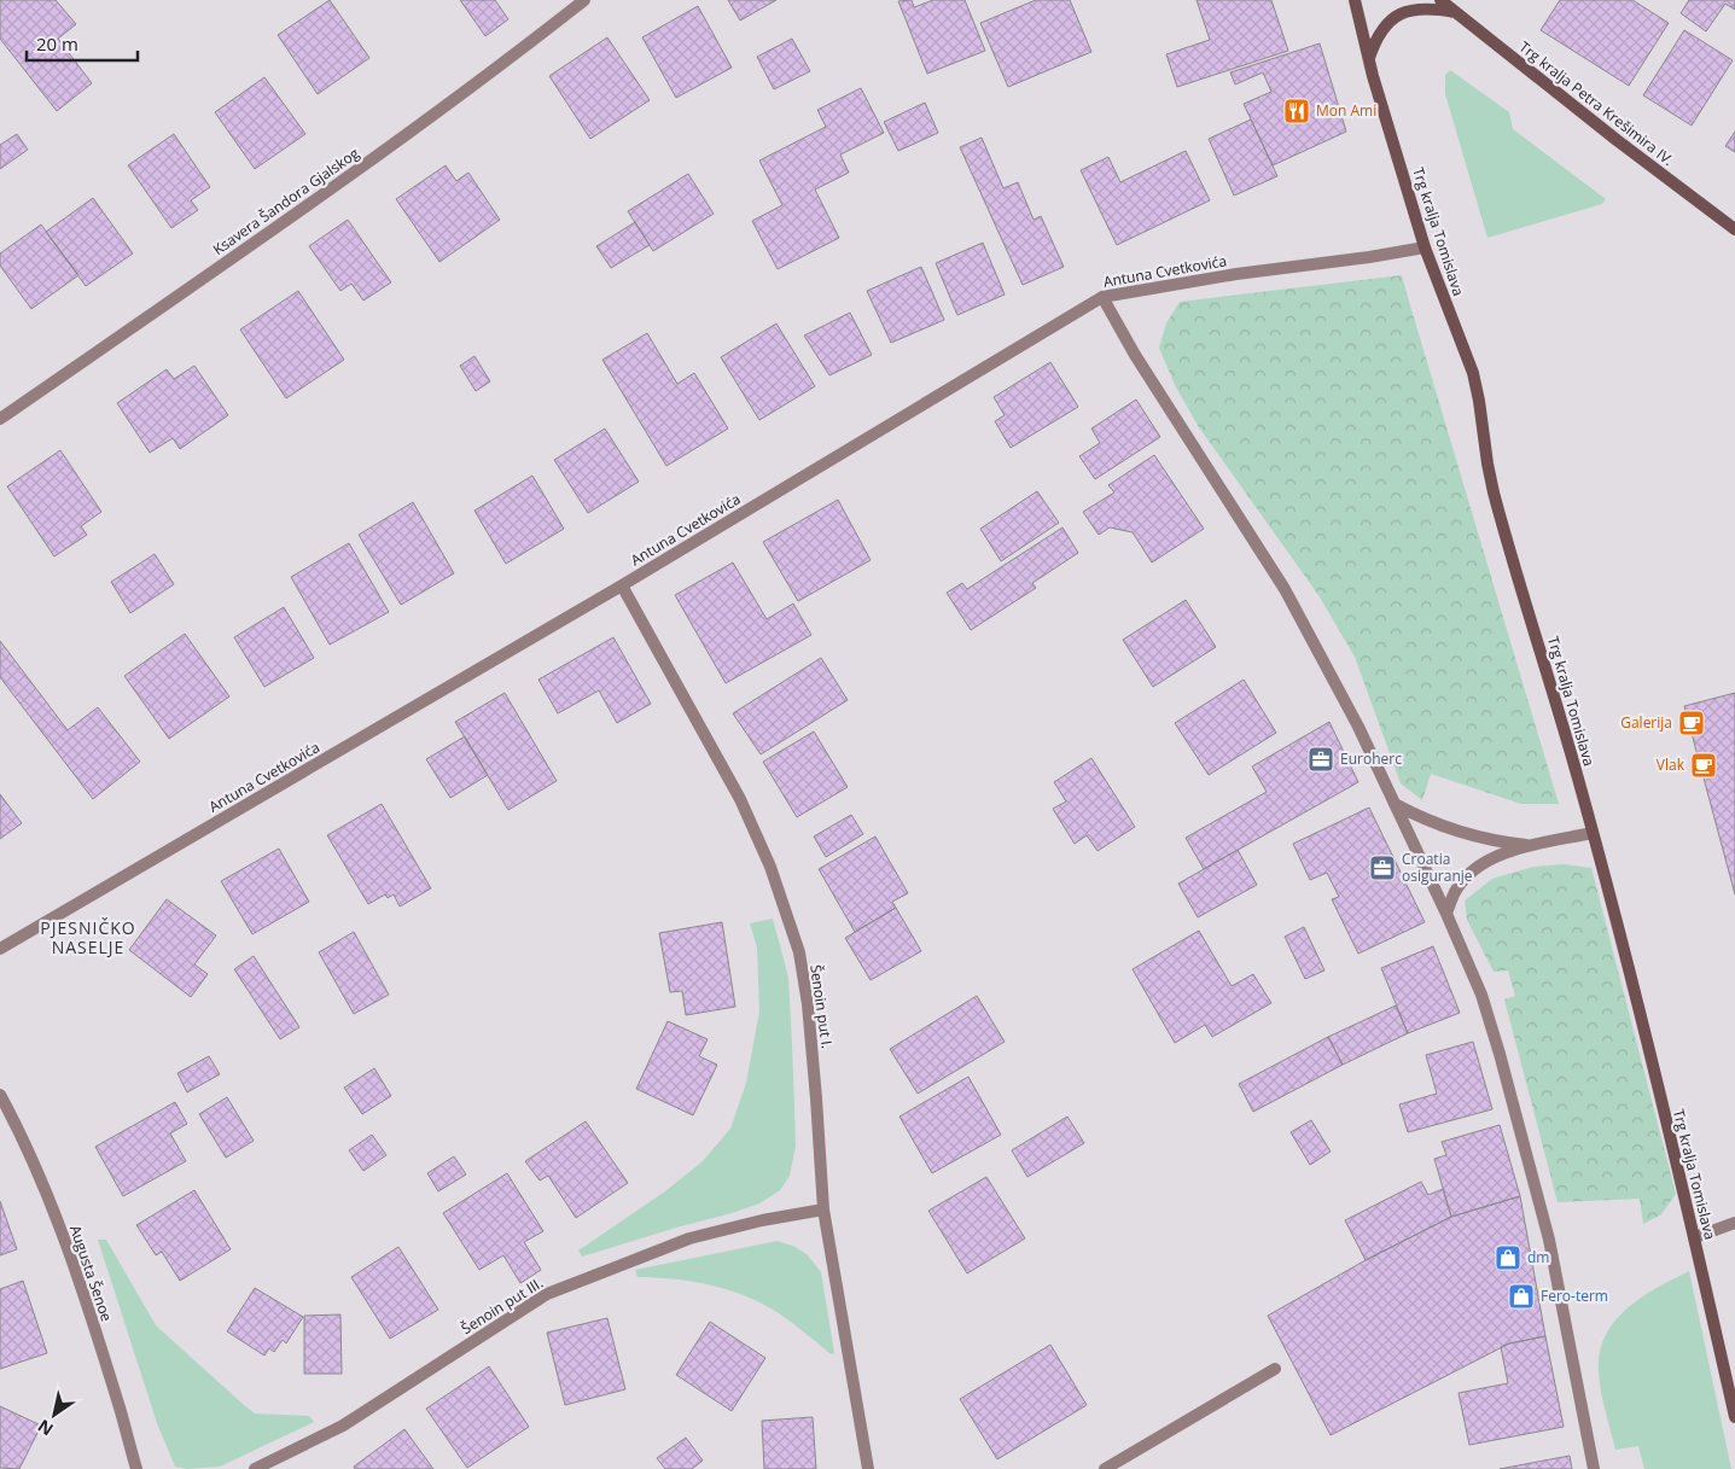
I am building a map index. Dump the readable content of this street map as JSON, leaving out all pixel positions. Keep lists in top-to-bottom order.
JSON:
{
  "streets": {
    "main road": ["Trg kralja Petra Krešimira IV.", "Trg kralja Tomislava"],
    "street": [
      "Ksavera Šandora Gjalskog",
      "Antuna Cvetkovića",
      "Šenoin put I.",
      "Augusta Šenoe",
      "Šenoin put III."
    ]
  },
  "crossings": [
    ["Trg kralja Tomislava", "Antuna Cvetkovića"],
    ["Antuna Cvetkovića", "Šenoin put I."],
    ["Šenoin put I.", "Šenoin put III."]
  ],
  "districts": ["PJESNIČKO NASELJE"],
  "places": {
    "restaurant": ["Mon Ami"],
    "cafe": ["Galerija", "Vlak"],
    "office": ["Euroherc", "Croatia osiguranje"],
    "shop": ["dm", "Fero-term"]
  },
  "scale_bar": "20 m",
  "north": "bottom left"
}
